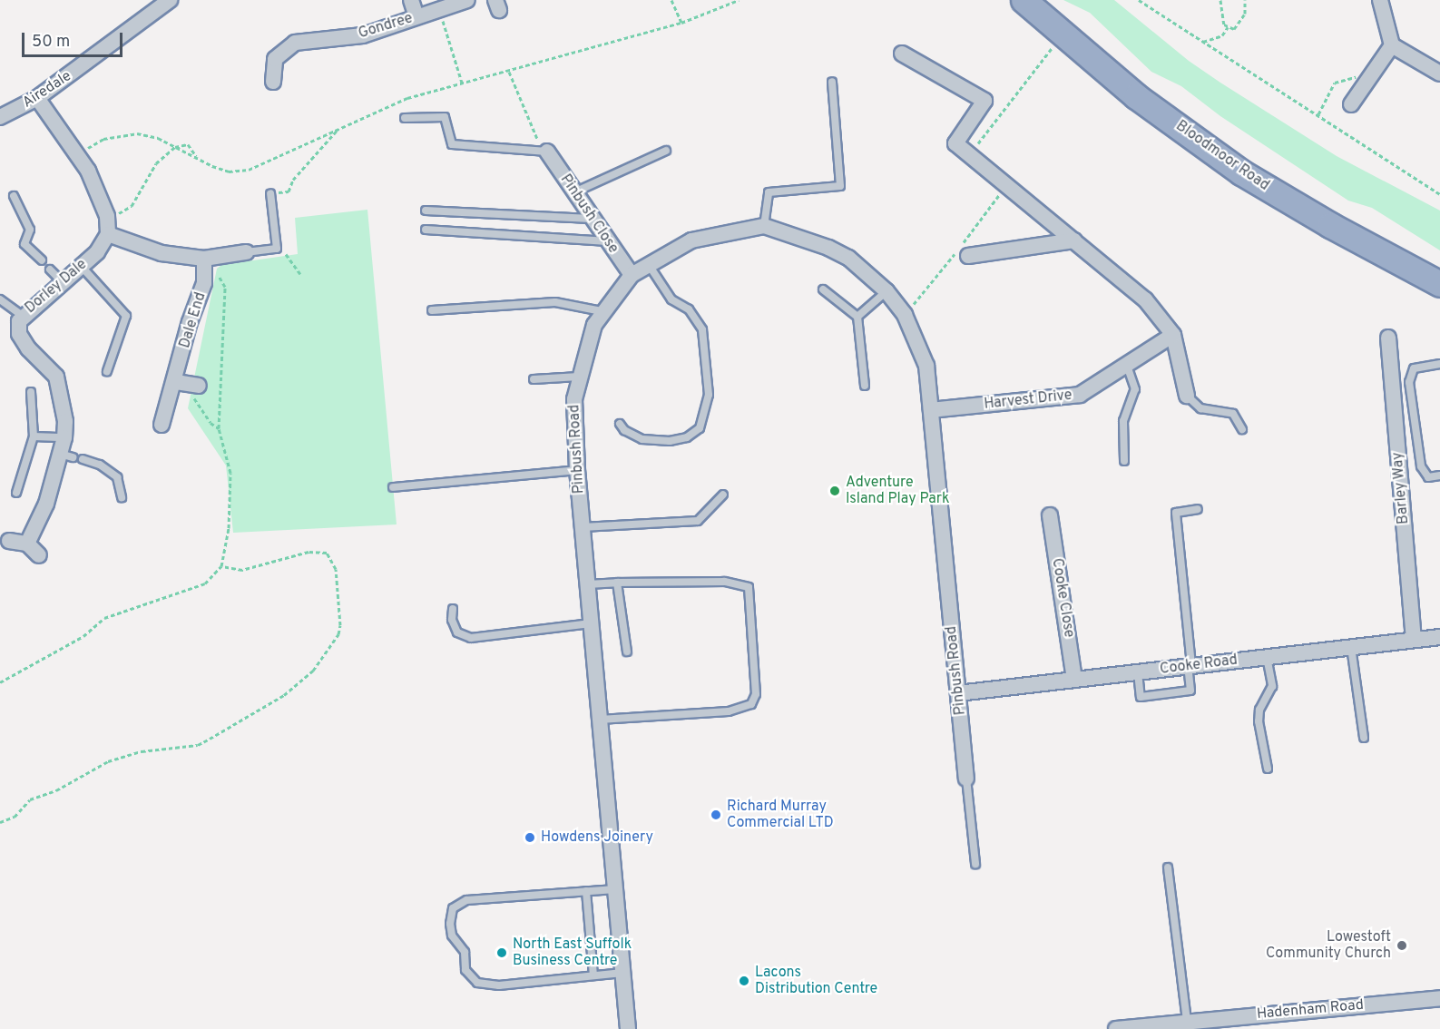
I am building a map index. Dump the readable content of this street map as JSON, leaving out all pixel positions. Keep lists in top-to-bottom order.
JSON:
{
  "streets": {
    "highway": ["Bloodmoor Road"],
    "street": [
      "Gondree",
      "Airedale",
      "Pinbush Close",
      "Dorley Dale",
      "Dale End",
      "Harvest Drive",
      "Pinbush Road",
      "Barley Way",
      "Cooke Close",
      "Cooke Road",
      "Hadenham Road"
    ]
  },
  "crossings": [
    ["Pinbush Close", "Pinbush Road"],
    ["Harvest Drive", "Pinbush Road"],
    ["Pinbush Road", "Cooke Road"],
    ["Barley Way", "Cooke Road"],
    ["Cooke Close", "Cooke Road"]
  ],
  "places": [
    "Adventure Island Play Park",
    "Richard Murray Commercial LTD",
    "Howdens Joinery",
    "Lowestoft Community Church",
    "North East Suffolk Business Centre",
    "Lacons Distribution Centre"
  ],
  "scale_bar": "50 m"
}
